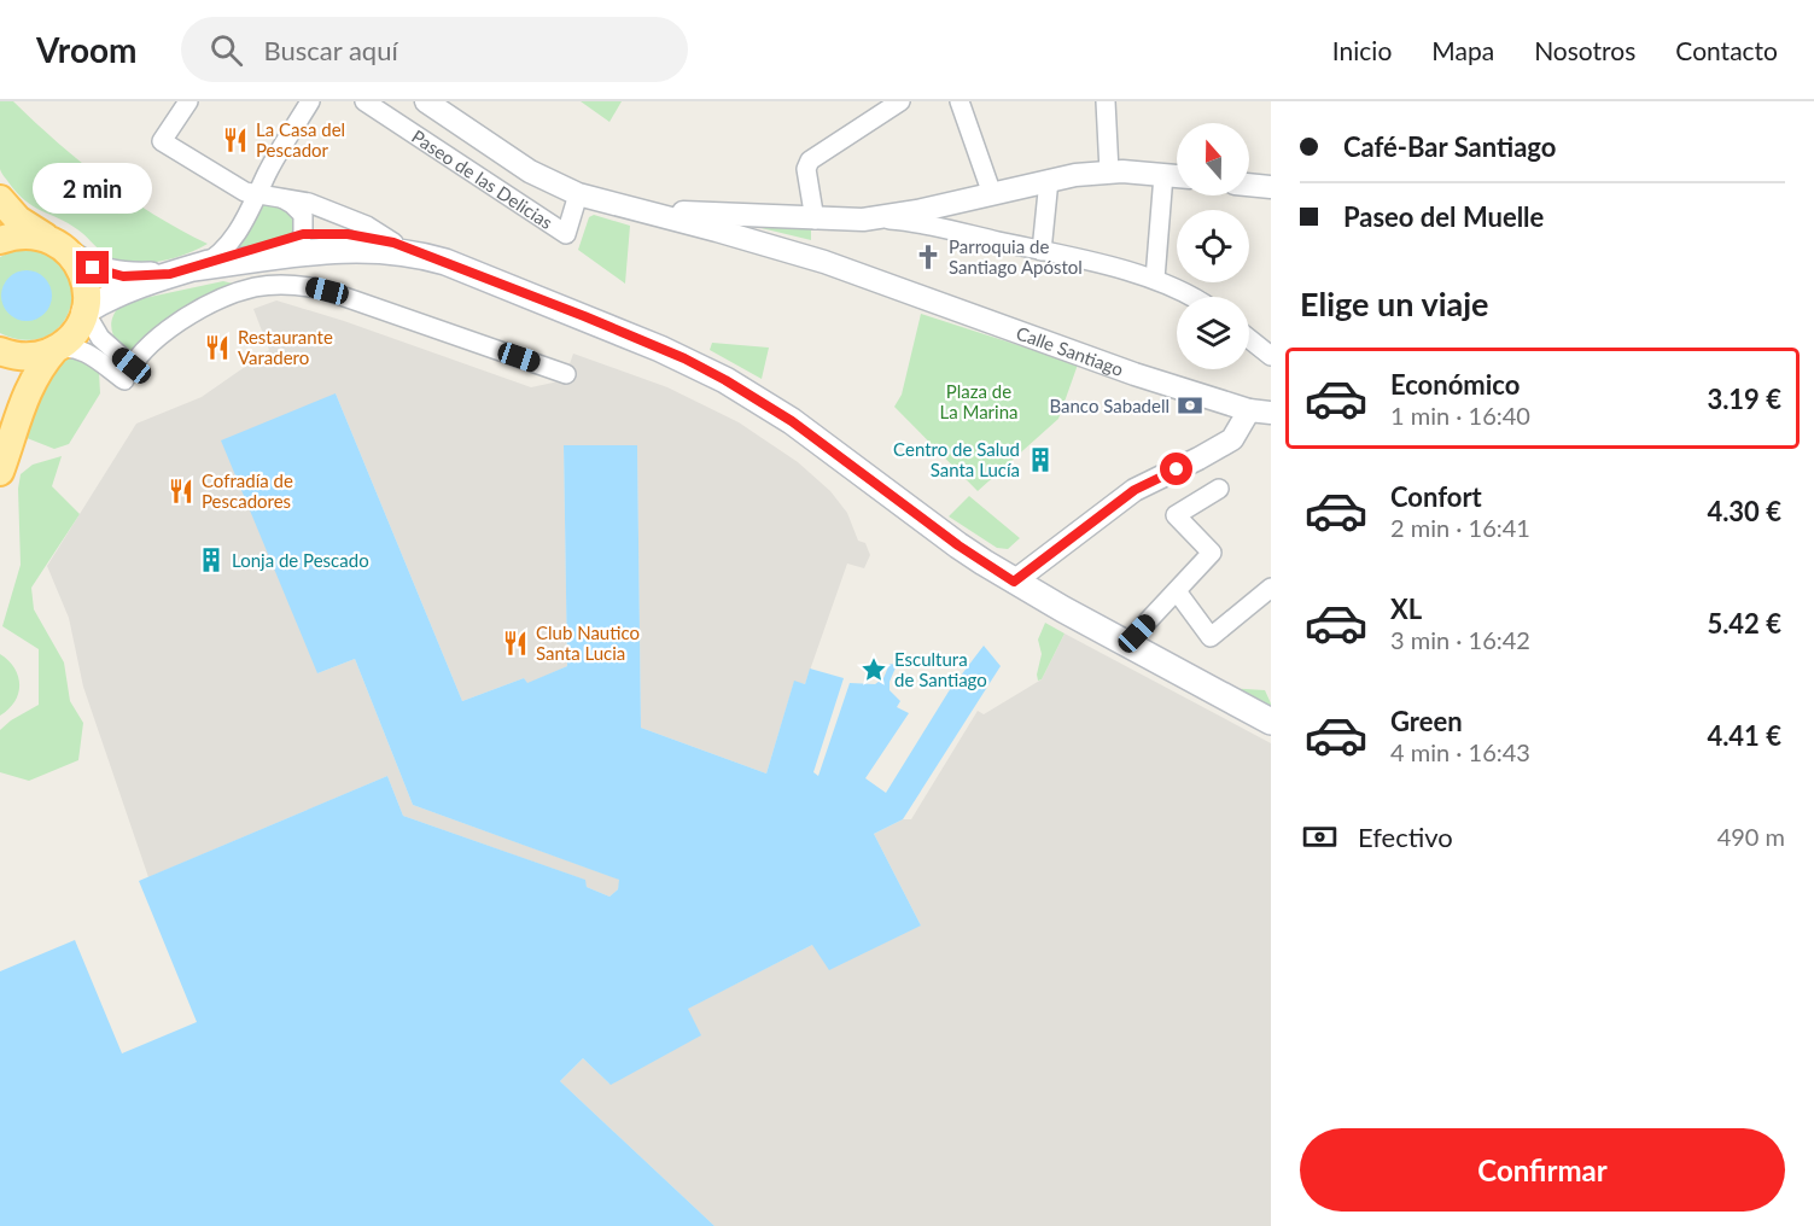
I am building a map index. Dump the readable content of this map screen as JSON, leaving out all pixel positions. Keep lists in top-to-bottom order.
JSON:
{
  "streets": {
    "street": ["Paseo de las Delicias", "Calle Santiago"]
  },
  "crossings": [
    ["Paseo de las Delicias", "Calle Santiago"]
  ],
  "parks": ["Plaza de La Marina"],
  "places": {
    "restaurant": [
      "La Casa del Pescador",
      "Restaurante Varadero",
      "Cofradía de Pescadores",
      "Club Nautico Santa Lucia"
    ],
    "church": ["Parroquia de Santiago Apóstol"],
    "bank": ["Banco Sabadell"],
    "building": ["Centro de Salud Santa Lucía", "Lonja de Pescado"],
    "place": ["Escultura de Santiago"]
  },
  "north": "top",
  "page": {
    "header": "Vroom",
    "search": "Buscar aquí",
    "nav": [
      "Inicio",
      "Mapa",
      "Nosotros",
      "Contacto"
    ],
    "banner": ["Café-Bar Santiago", "Paseo del Muelle"],
    "bubble": "2 min",
    "heading": "Elige un viaje",
    "list": [
      {
        "name": "Económico",
        "note": "1 min · 16:40",
        "value": "3.19 €"
      },
      {
        "name": "Confort",
        "note": "2 min · 16:41",
        "value": "4.30 €"
      },
      {
        "name": "XL",
        "note": "3 min · 16:42",
        "value": "5.42 €"
      },
      {
        "name": "Green",
        "note": "4 min · 16:43",
        "value": "4.41 €"
      }
    ],
    "pay": ["Efectivo", "490 m"],
    "buttons": "Confirmar"
  }
}
